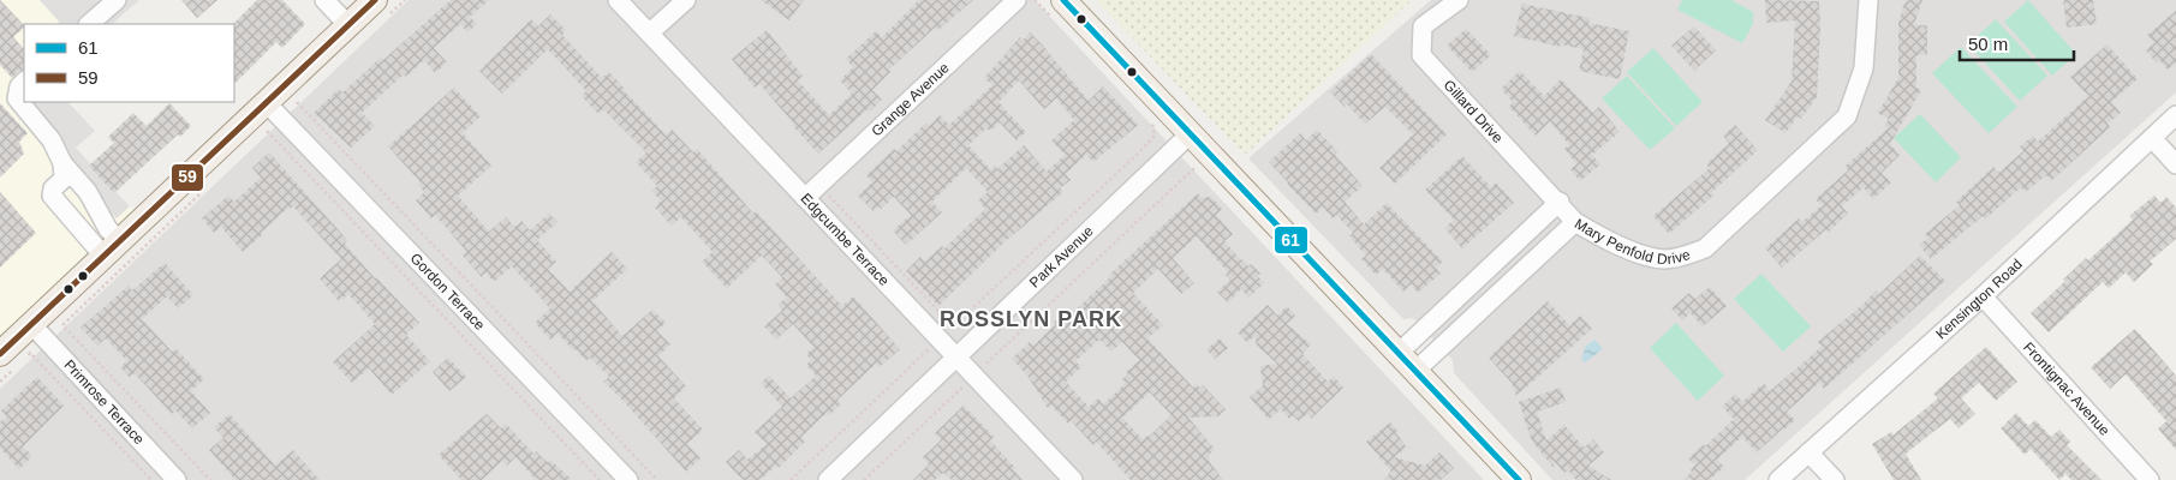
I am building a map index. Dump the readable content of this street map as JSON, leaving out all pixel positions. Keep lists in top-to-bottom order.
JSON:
{
  "streets": {
    "street": [
      "Grange Avenue",
      "Gillard Drive",
      "Mary Penfold Drive",
      "Edgcumbe Terrace",
      "Park Avenue",
      "Gordon Terrace",
      "Kensington Road",
      "Frontignac Avenue",
      "Primrose Terrace"
    ]
  },
  "crossings": [
    ["Grange Avenue", "Edgcumbe Terrace"],
    ["Gillard Drive", "Mary Penfold Drive"],
    ["Edgcumbe Terrace", "Park Avenue"],
    ["Kensington Road", "Frontignac Avenue"]
  ],
  "districts": ["ROSSLYN PARK"],
  "lines": ["transit line 61", "transit line 59"],
  "legend": ["61", "59"],
  "scale_bar": "50 m"
}
